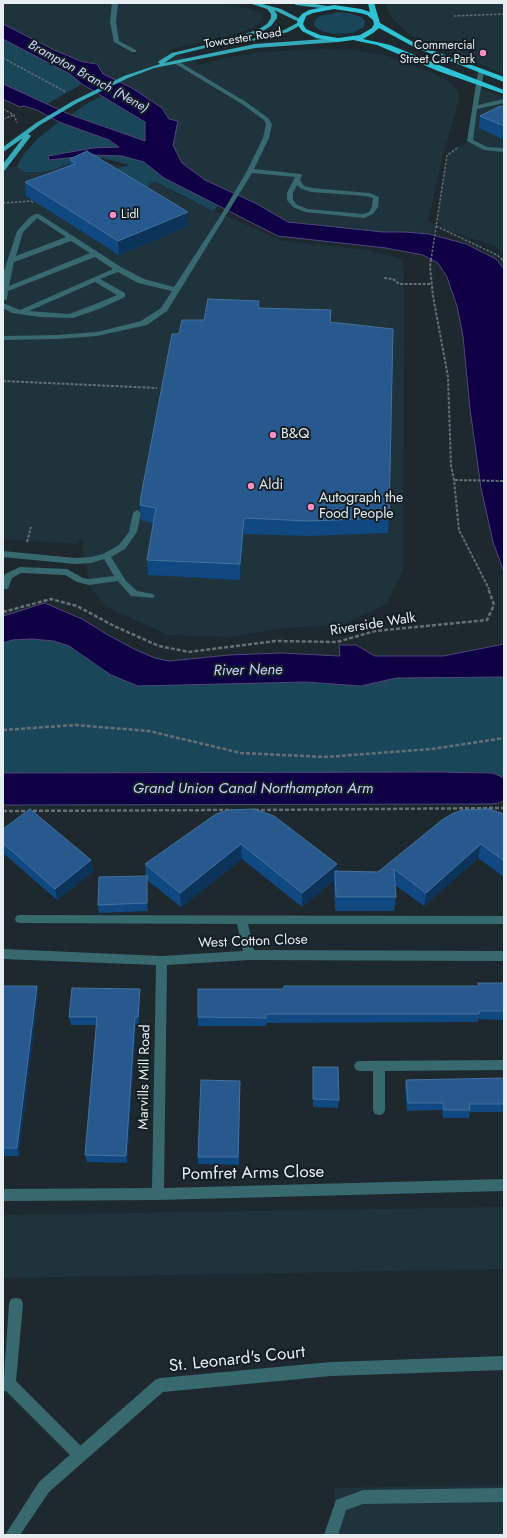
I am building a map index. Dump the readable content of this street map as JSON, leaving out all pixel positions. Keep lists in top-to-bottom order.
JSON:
{
  "streets": {
    "main road": ["Towcester Road"],
    "street": [
      "West Cotton Close",
      "Marvills Mill Road",
      "Pomfret Arms Close",
      "St. Leonard's Court"
    ],
    "path": ["Riverside Walk"]
  },
  "crossings": [
    ["West Cotton Close", "Marvills Mill Road"],
    ["Marvills Mill Road", "Pomfret Arms Close"]
  ],
  "water": ["Brampton Branch (Nene)", "River Nene", "Grand Union Canal Northampton Arm"],
  "places": [
    "Commercial Street Car Park",
    "Lidl",
    "B&Q",
    "Aldi",
    "Autograph the Food People"
  ]
}
